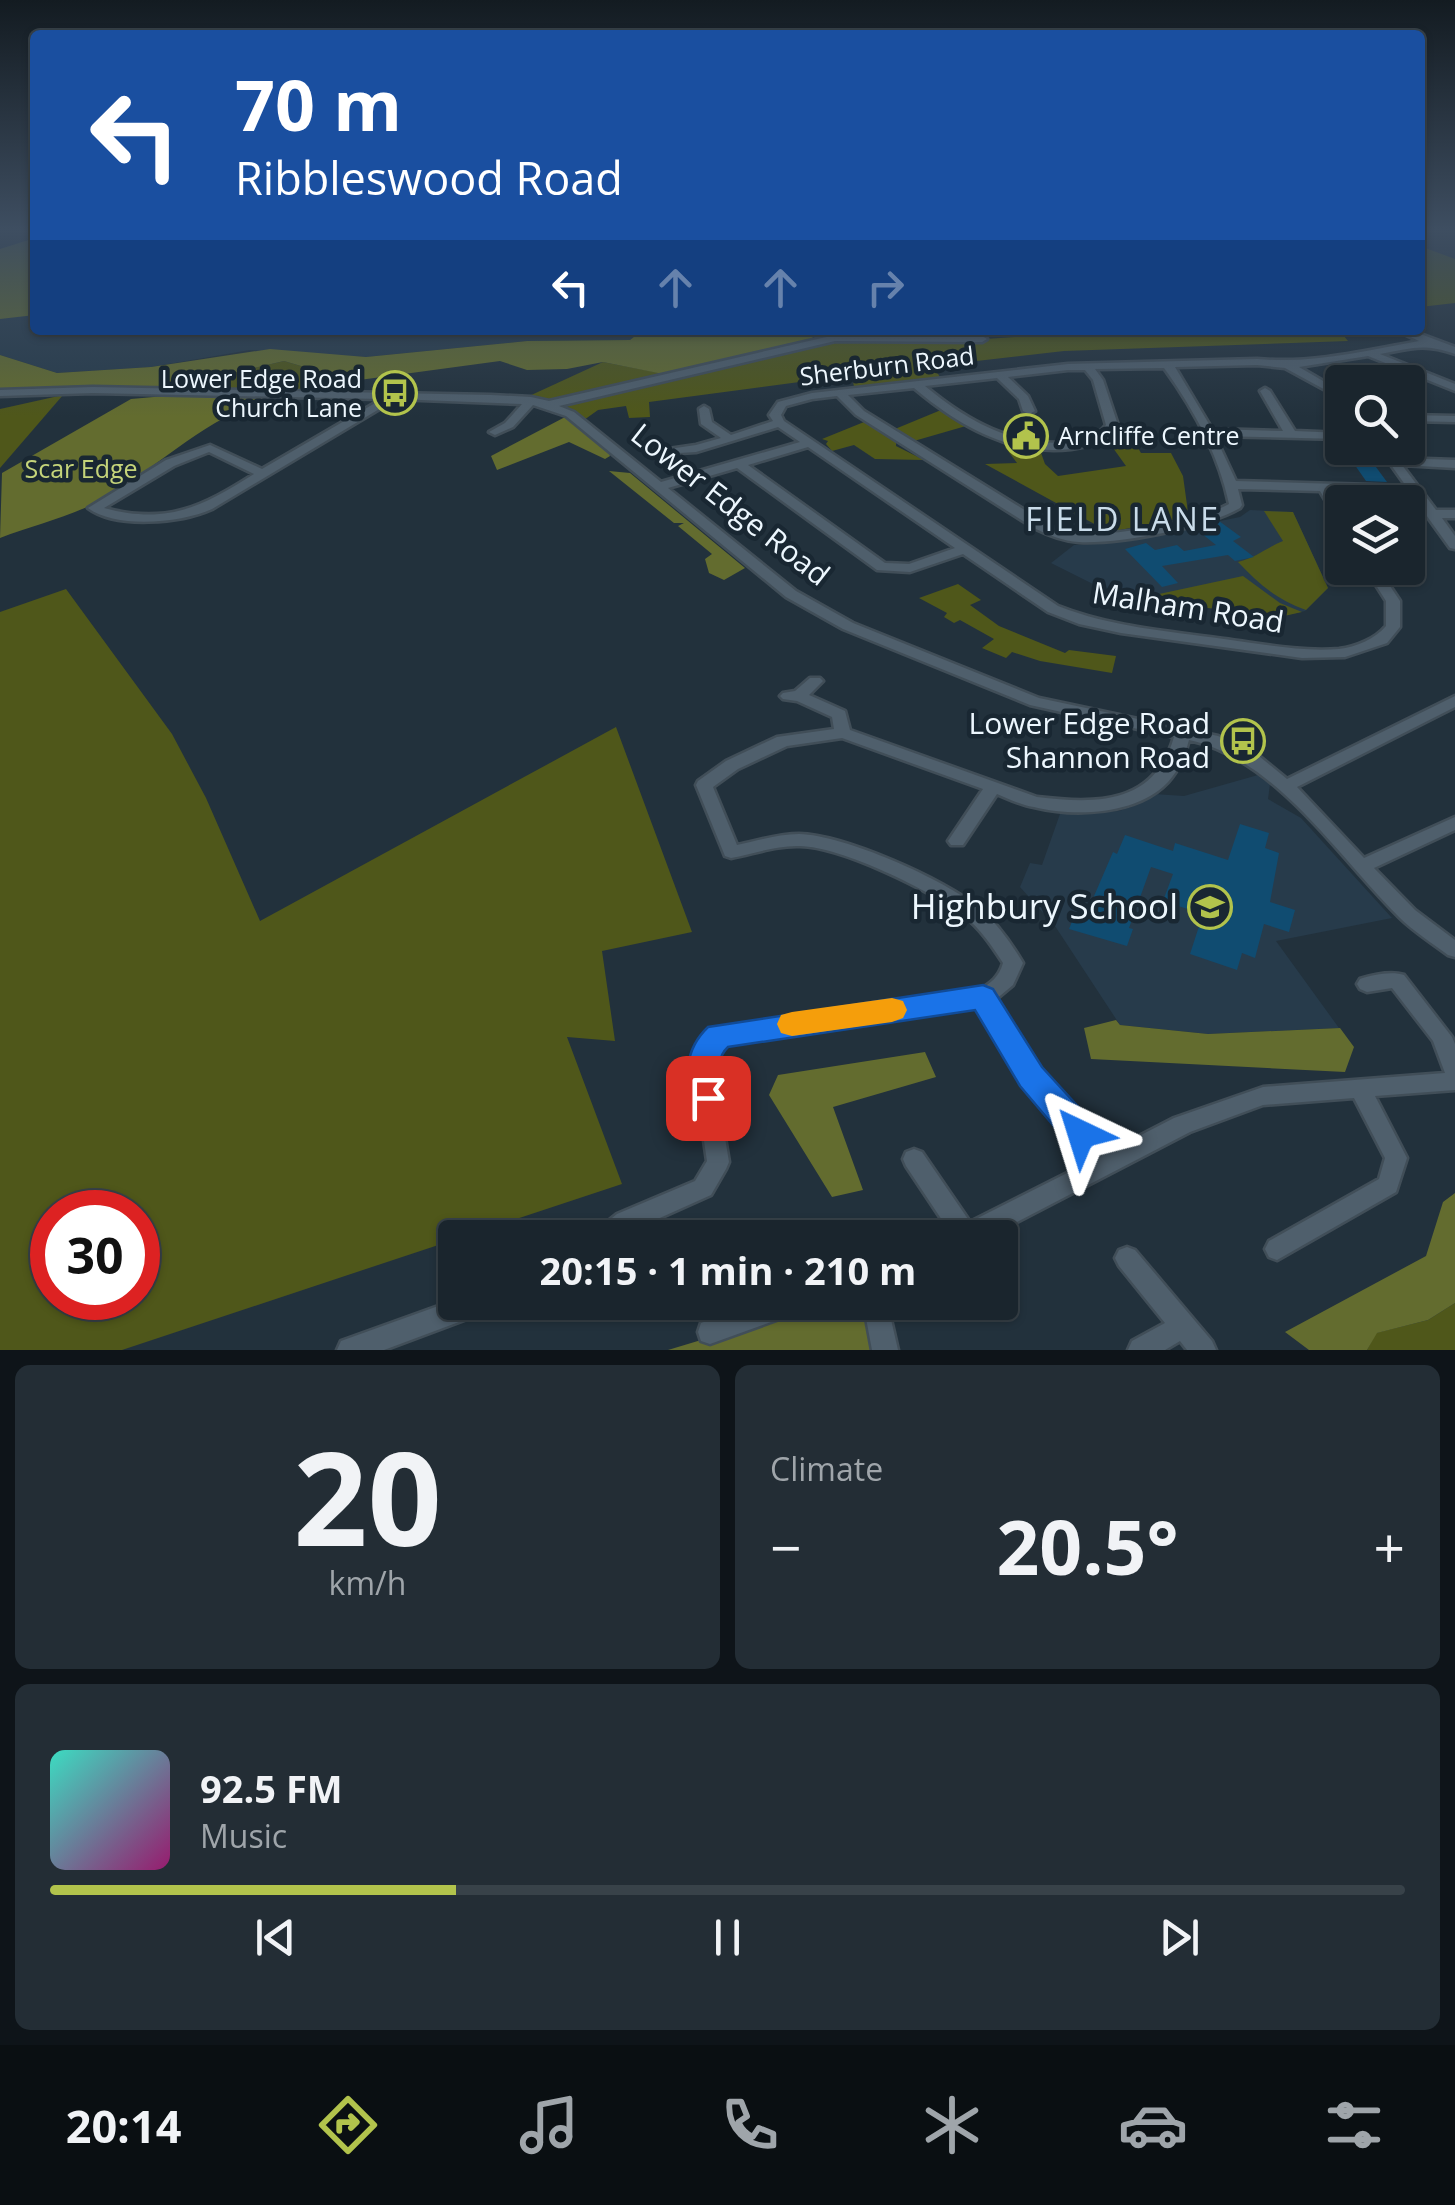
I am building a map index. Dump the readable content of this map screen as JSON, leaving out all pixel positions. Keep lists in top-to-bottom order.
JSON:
{
  "streets": {
    "street": ["Sherburn Road", "Lower Edge Road", "Malham Road"]
  },
  "crossings": [
    ["Sherburn Road", "Malham Road"]
  ],
  "districts": ["FIELD LANE"],
  "parks": ["Scar Edge"],
  "places": {
    "bus stop": ["Lower Edge Road Church Lane", "Lower Edge Road Shannon Road"],
    "public building": ["Arncliffe Centre"],
    "school or university": ["Highbury School"]
  },
  "page": {
    "turn": ["70 m", "Ribbleswood Road"],
    "limit": "30",
    "trip": "20:15 · 1 min · 210 m",
    "tile": [
      ["20", "km/h"],
      "Climate"
    ],
    "heat": ["−", "20.5°", "+"],
    "song": ["92.5 FM", "Music"],
    "tabs": "20:14"
  }
}
